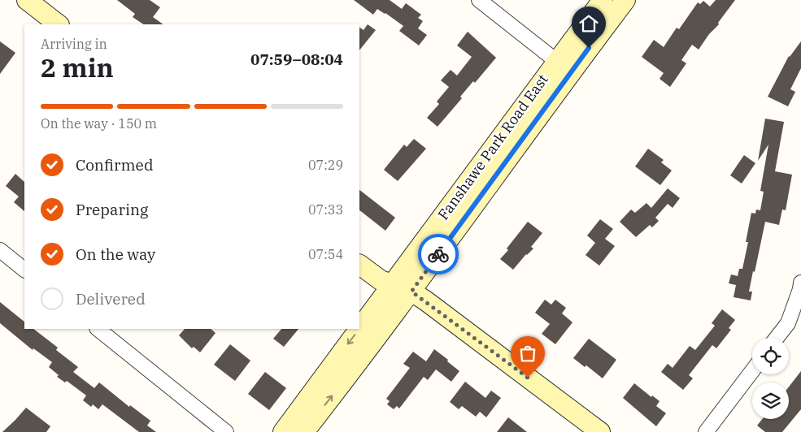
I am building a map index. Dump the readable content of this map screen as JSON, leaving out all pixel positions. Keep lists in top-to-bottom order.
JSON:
{
  "streets": {
    "main road": ["Fanshawe Park Road East"]
  },
  "page": {
    "heading": ["2 min", "Arriving in", "07:59–08:04"],
    "bar": "On the way · 150 m",
    "list": [
      ["Confirmed", "07:29"],
      ["Preparing", "07:33"],
      ["On the way", "07:54"],
      "Delivered"
    ]
  }
}
